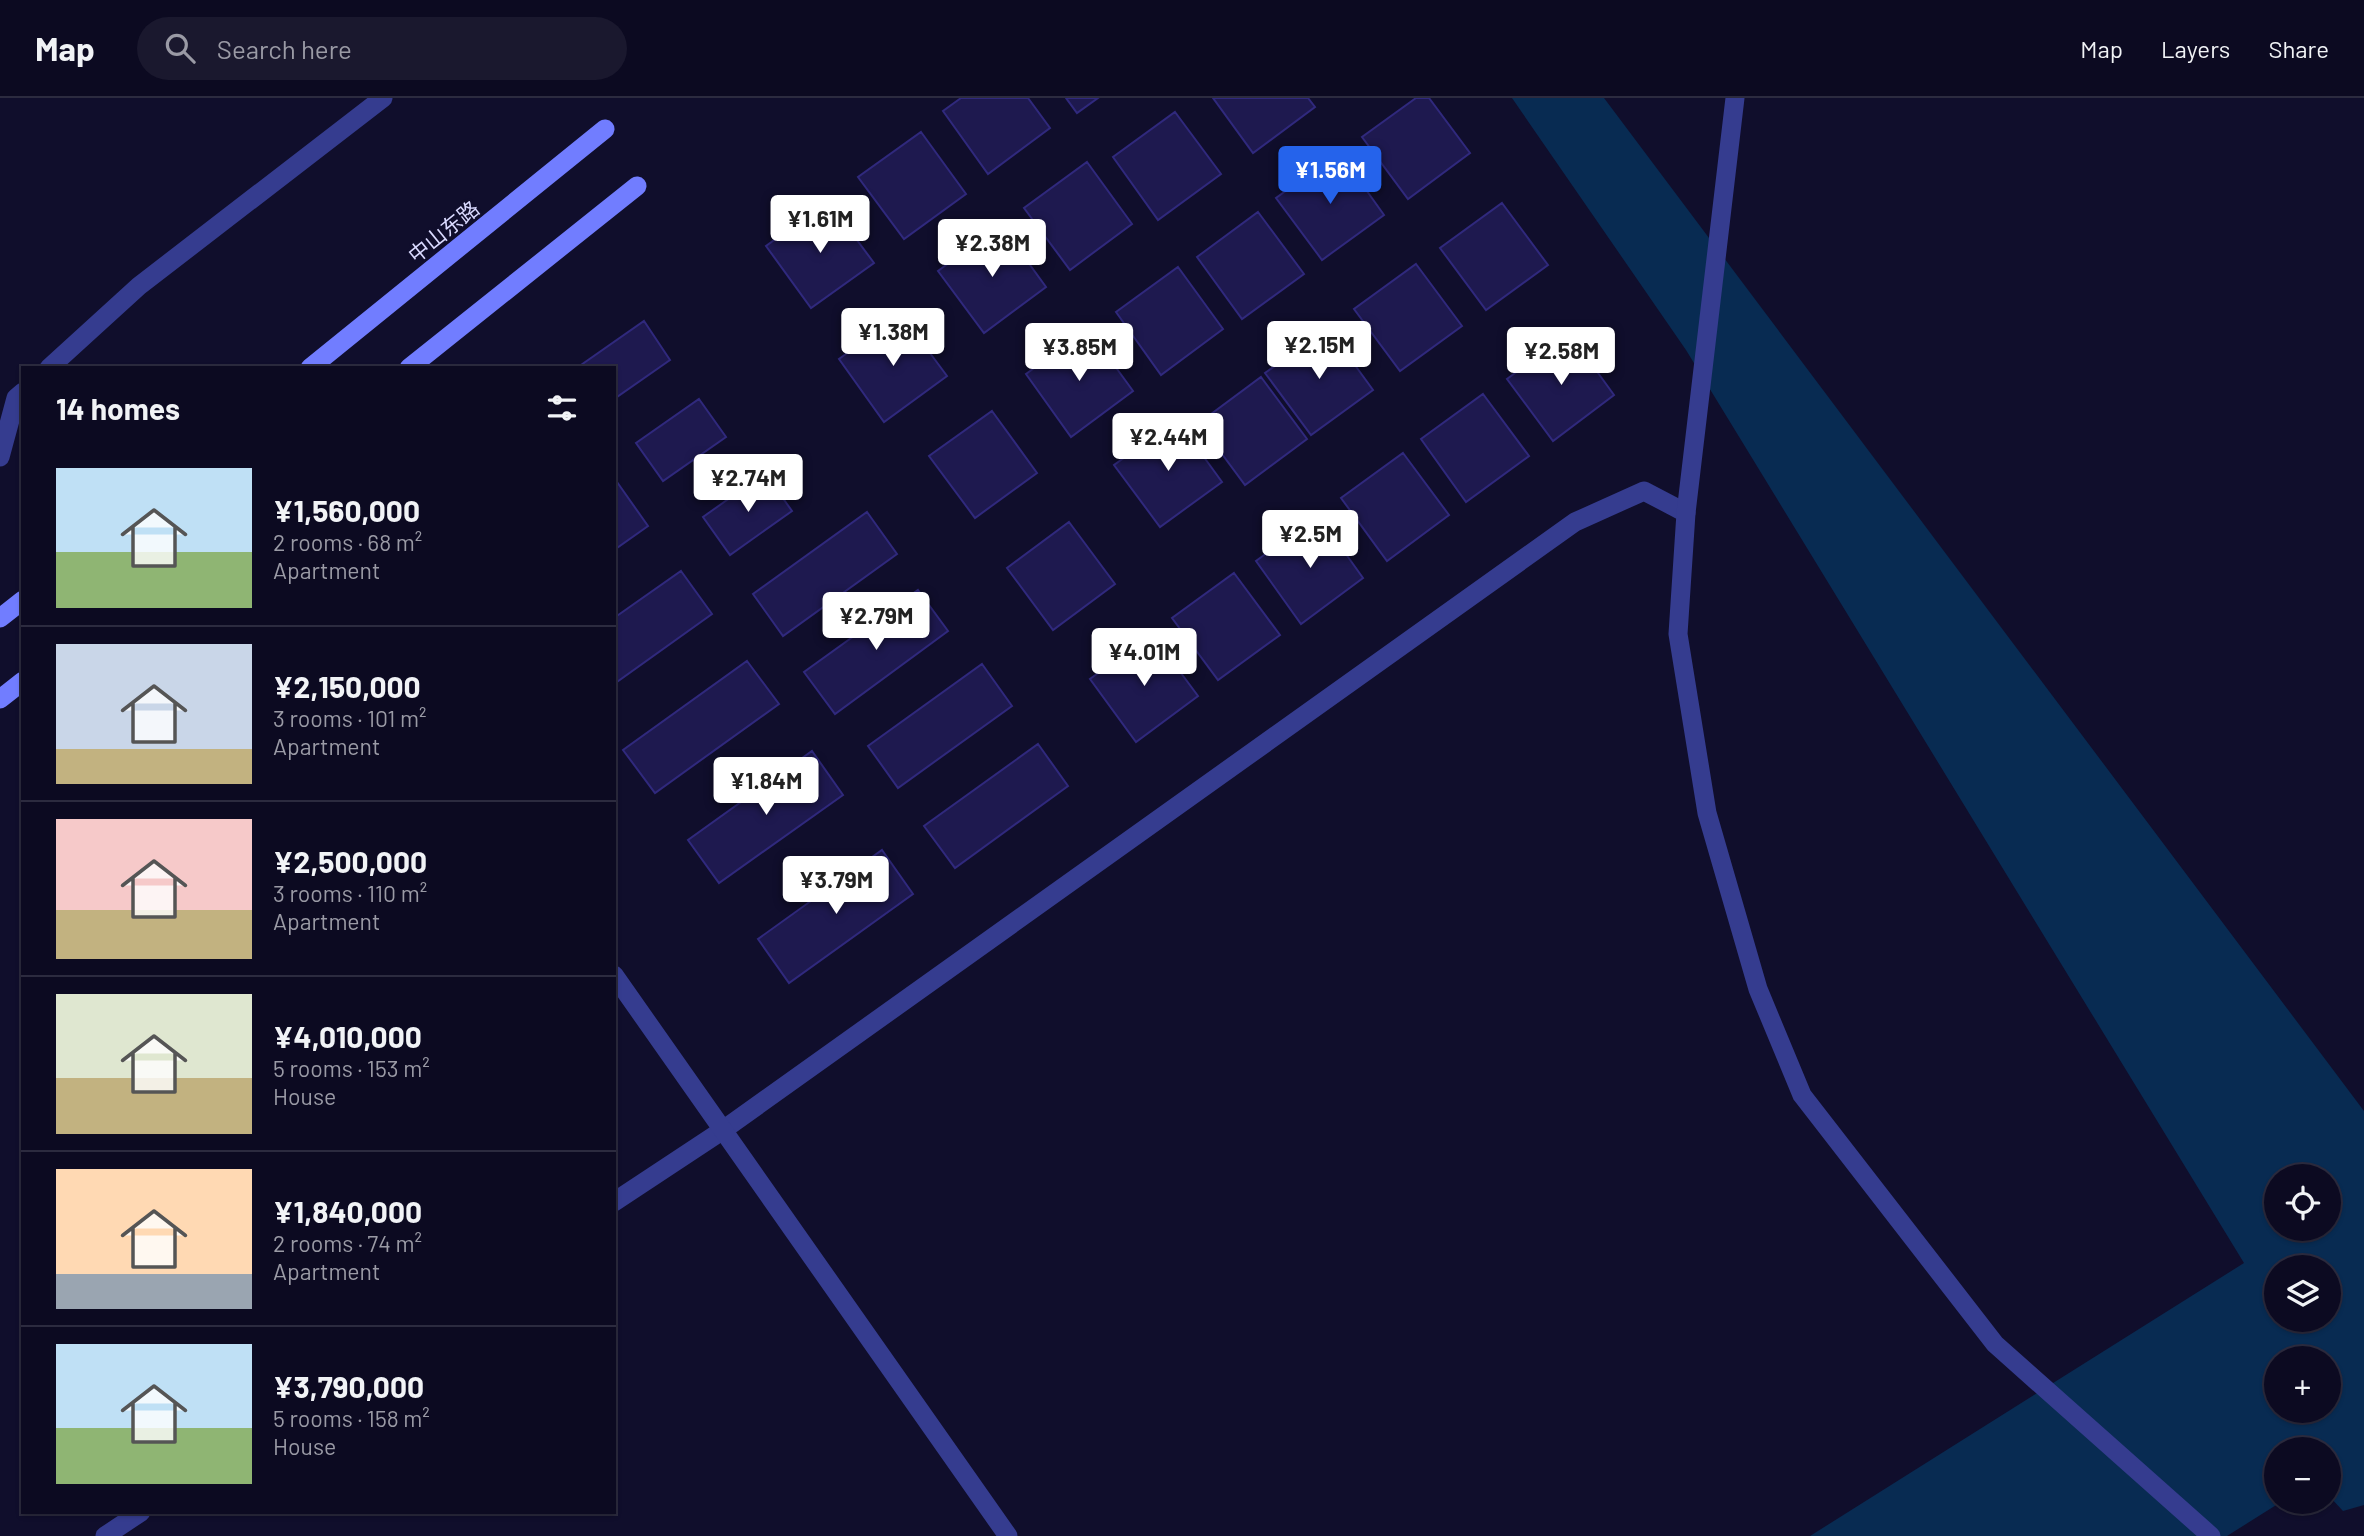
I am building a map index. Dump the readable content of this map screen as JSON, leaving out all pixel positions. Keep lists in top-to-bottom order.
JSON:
{
  "streets": {
    "main road": ["中山东路"]
  },
  "page": {
    "header": "Map",
    "search": "Search here",
    "nav": ["Map", "Layers", "Share"],
    "price": [
      "¥1.56M",
      "¥1.61M",
      "¥2.38M",
      "¥1.38M",
      "¥2.15M",
      "¥3.85M",
      "¥2.58M",
      "¥2.44M",
      "¥2.74M",
      "¥2.5M",
      "¥2.79M",
      "¥4.01M",
      "¥1.84M",
      "¥3.79M"
    ],
    "heading": "14 homes",
    "list": [
      {
        "name": "¥1,560,000",
        "note": "2 rooms · 68 m² · Apartment"
      },
      {
        "name": "¥2,150,000",
        "note": "3 rooms · 101 m² · Apartment"
      },
      {
        "name": "¥2,500,000",
        "note": "3 rooms · 110 m² · Apartment"
      },
      {
        "name": "¥4,010,000",
        "note": "5 rooms · 153 m² · House"
      },
      {
        "name": "¥1,840,000",
        "note": "2 rooms · 74 m² · Apartment"
      },
      {
        "name": "¥3,790,000",
        "note": "5 rooms · 158 m² · House"
      }
    ],
    "map_buttons": ["+", "−"]
  }
}
